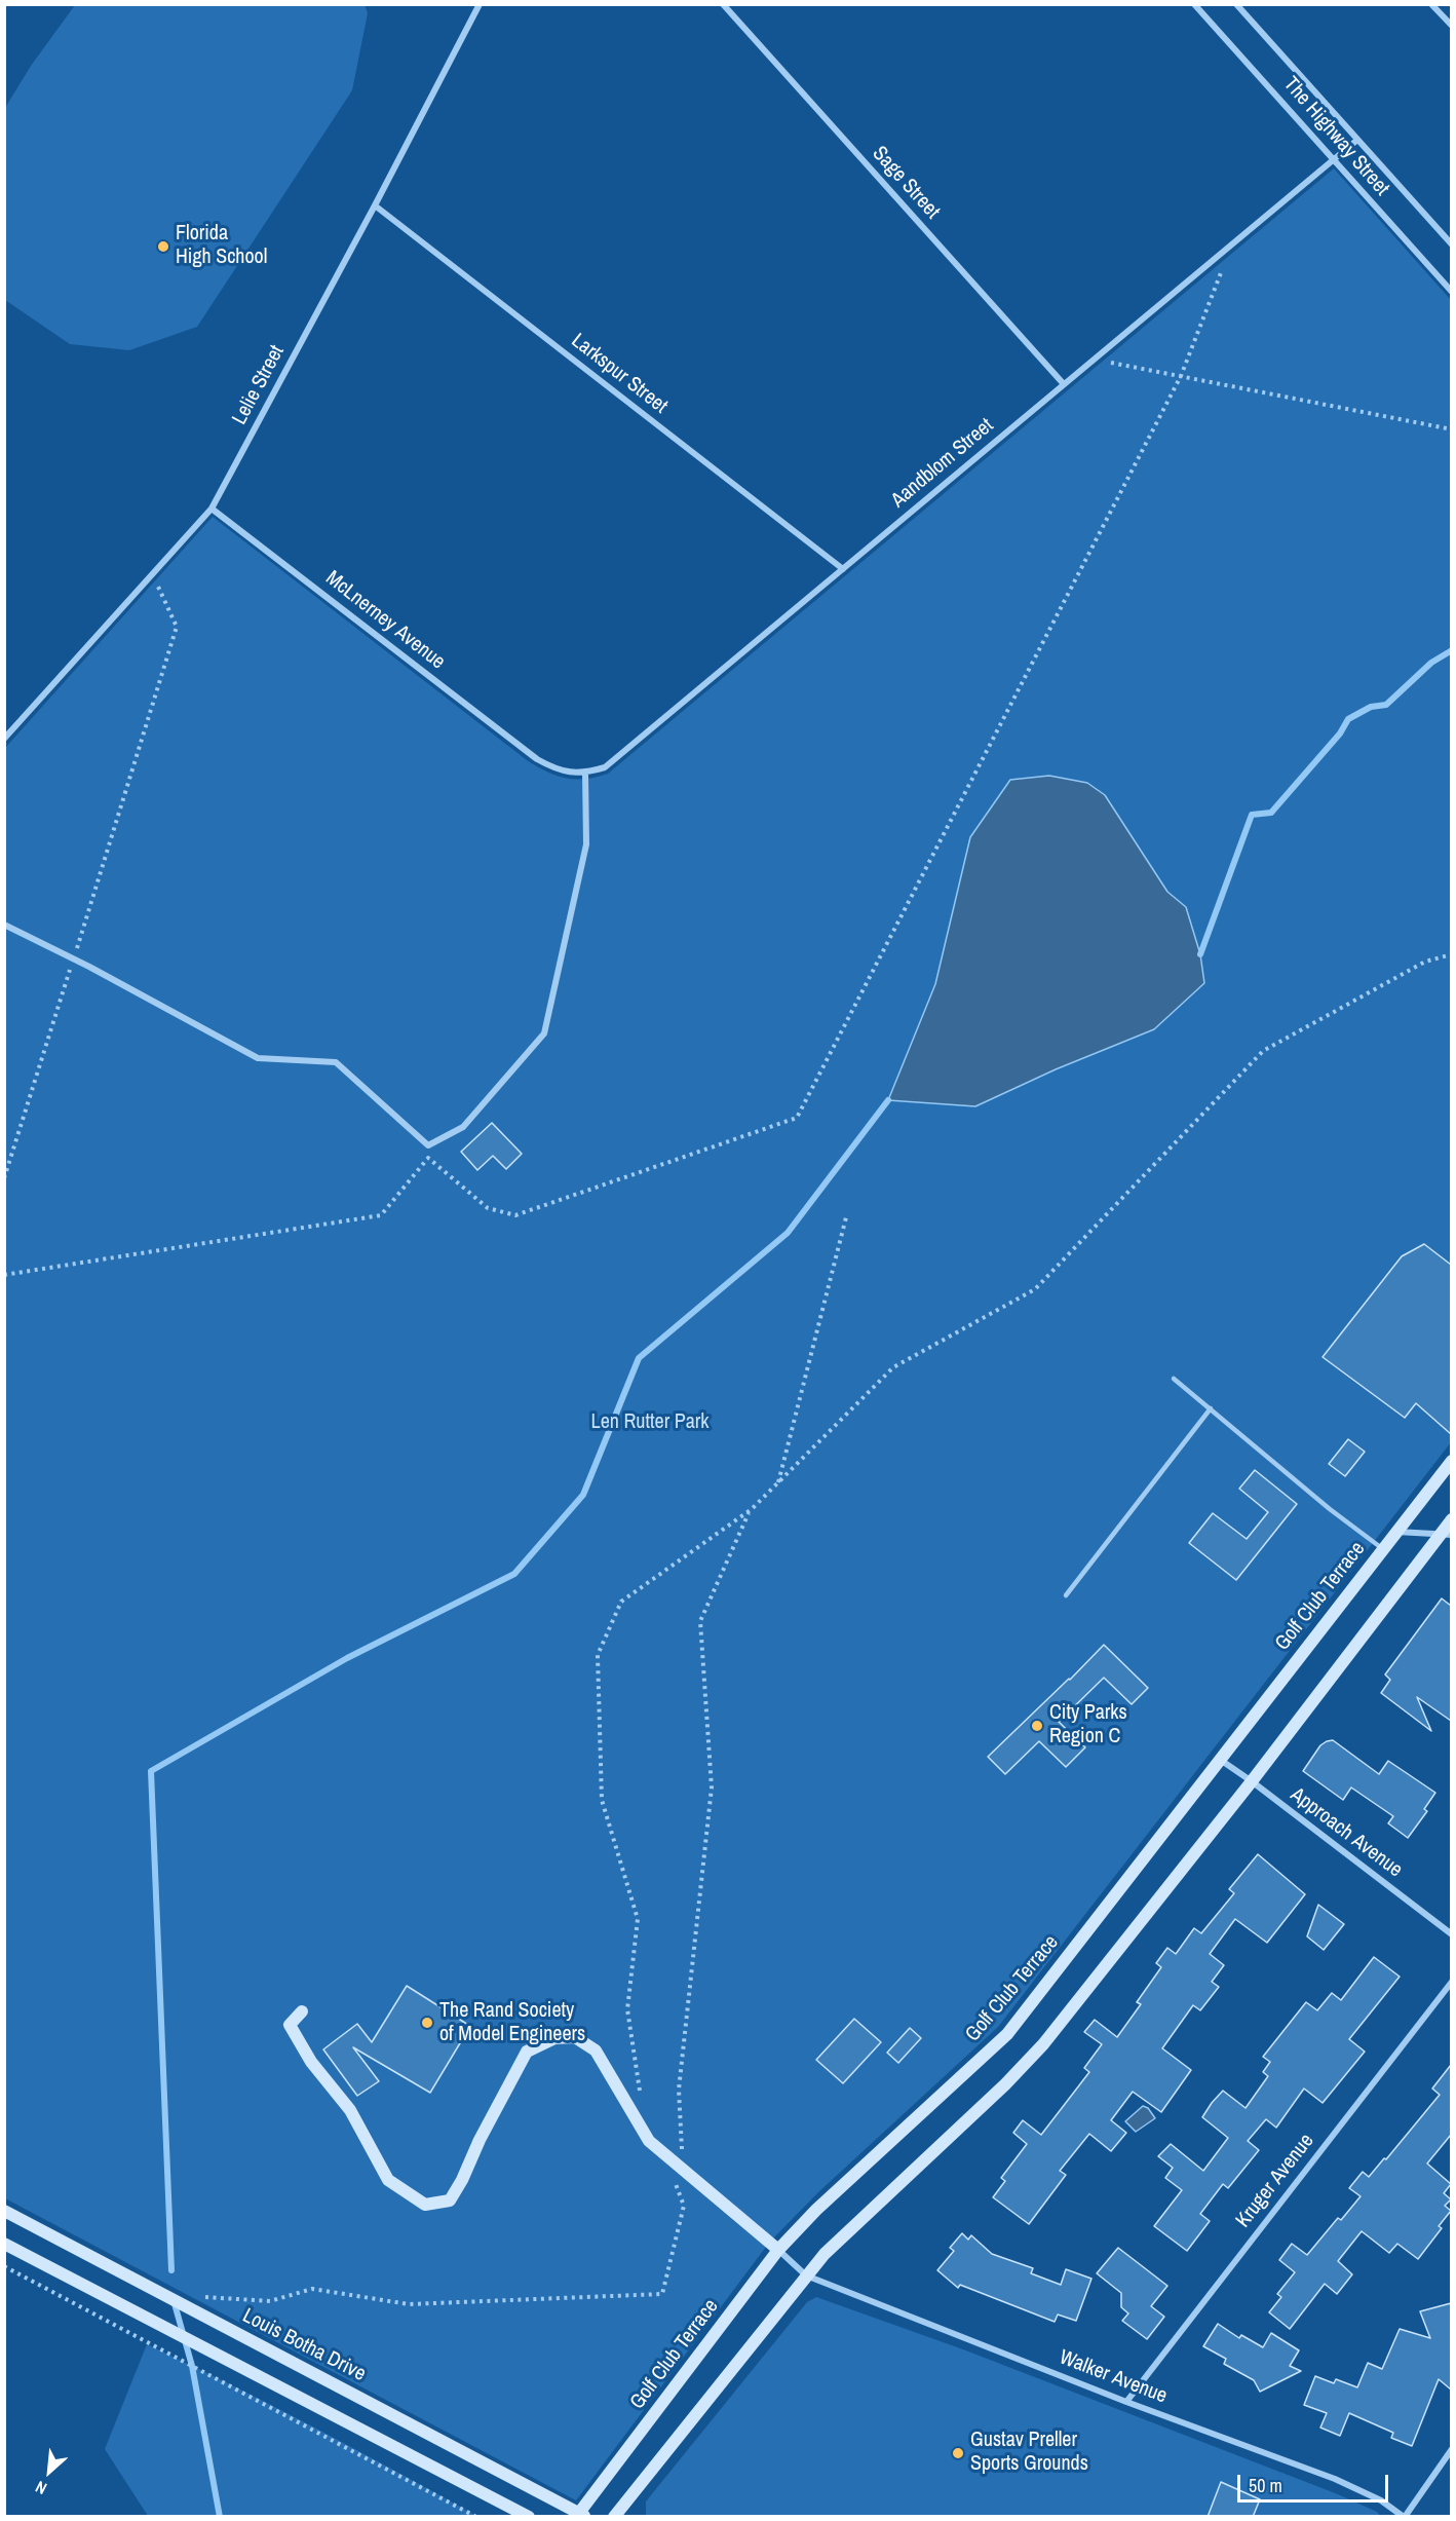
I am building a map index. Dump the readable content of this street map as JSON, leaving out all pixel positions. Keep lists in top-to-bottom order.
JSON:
{
  "streets": {
    "street": [
      "The Highway Street",
      "Sage Street",
      "Larkspur Street",
      "Lelie Street",
      "Aandblom Street",
      "McLnerney Avenue",
      "Golf Club Terrace",
      "Approach Avenue",
      "Kruger Avenue",
      "Louis Botha Drive",
      "Walker Avenue"
    ]
  },
  "crossings": [
    ["The Highway Street", "Aandblom Street"],
    ["Sage Street", "Aandblom Street"],
    ["Larkspur Street", "Lelie Street"],
    ["Larkspur Street", "Aandblom Street"],
    ["Lelie Street", "McLnerney Avenue"],
    ["Aandblom Street", "McLnerney Avenue"],
    ["Golf Club Terrace", "Approach Avenue"],
    ["Golf Club Terrace", "Louis Botha Drive"],
    ["Kruger Avenue", "Walker Avenue"]
  ],
  "parks": ["Len Rutter Park"],
  "places": [
    "Florida High School",
    "City Parks Region C",
    "The Rand Society of Model Engineers",
    "Gustav Preller Sports Grounds"
  ],
  "scale_bar": "50 m",
  "north": "bottom left"
}
